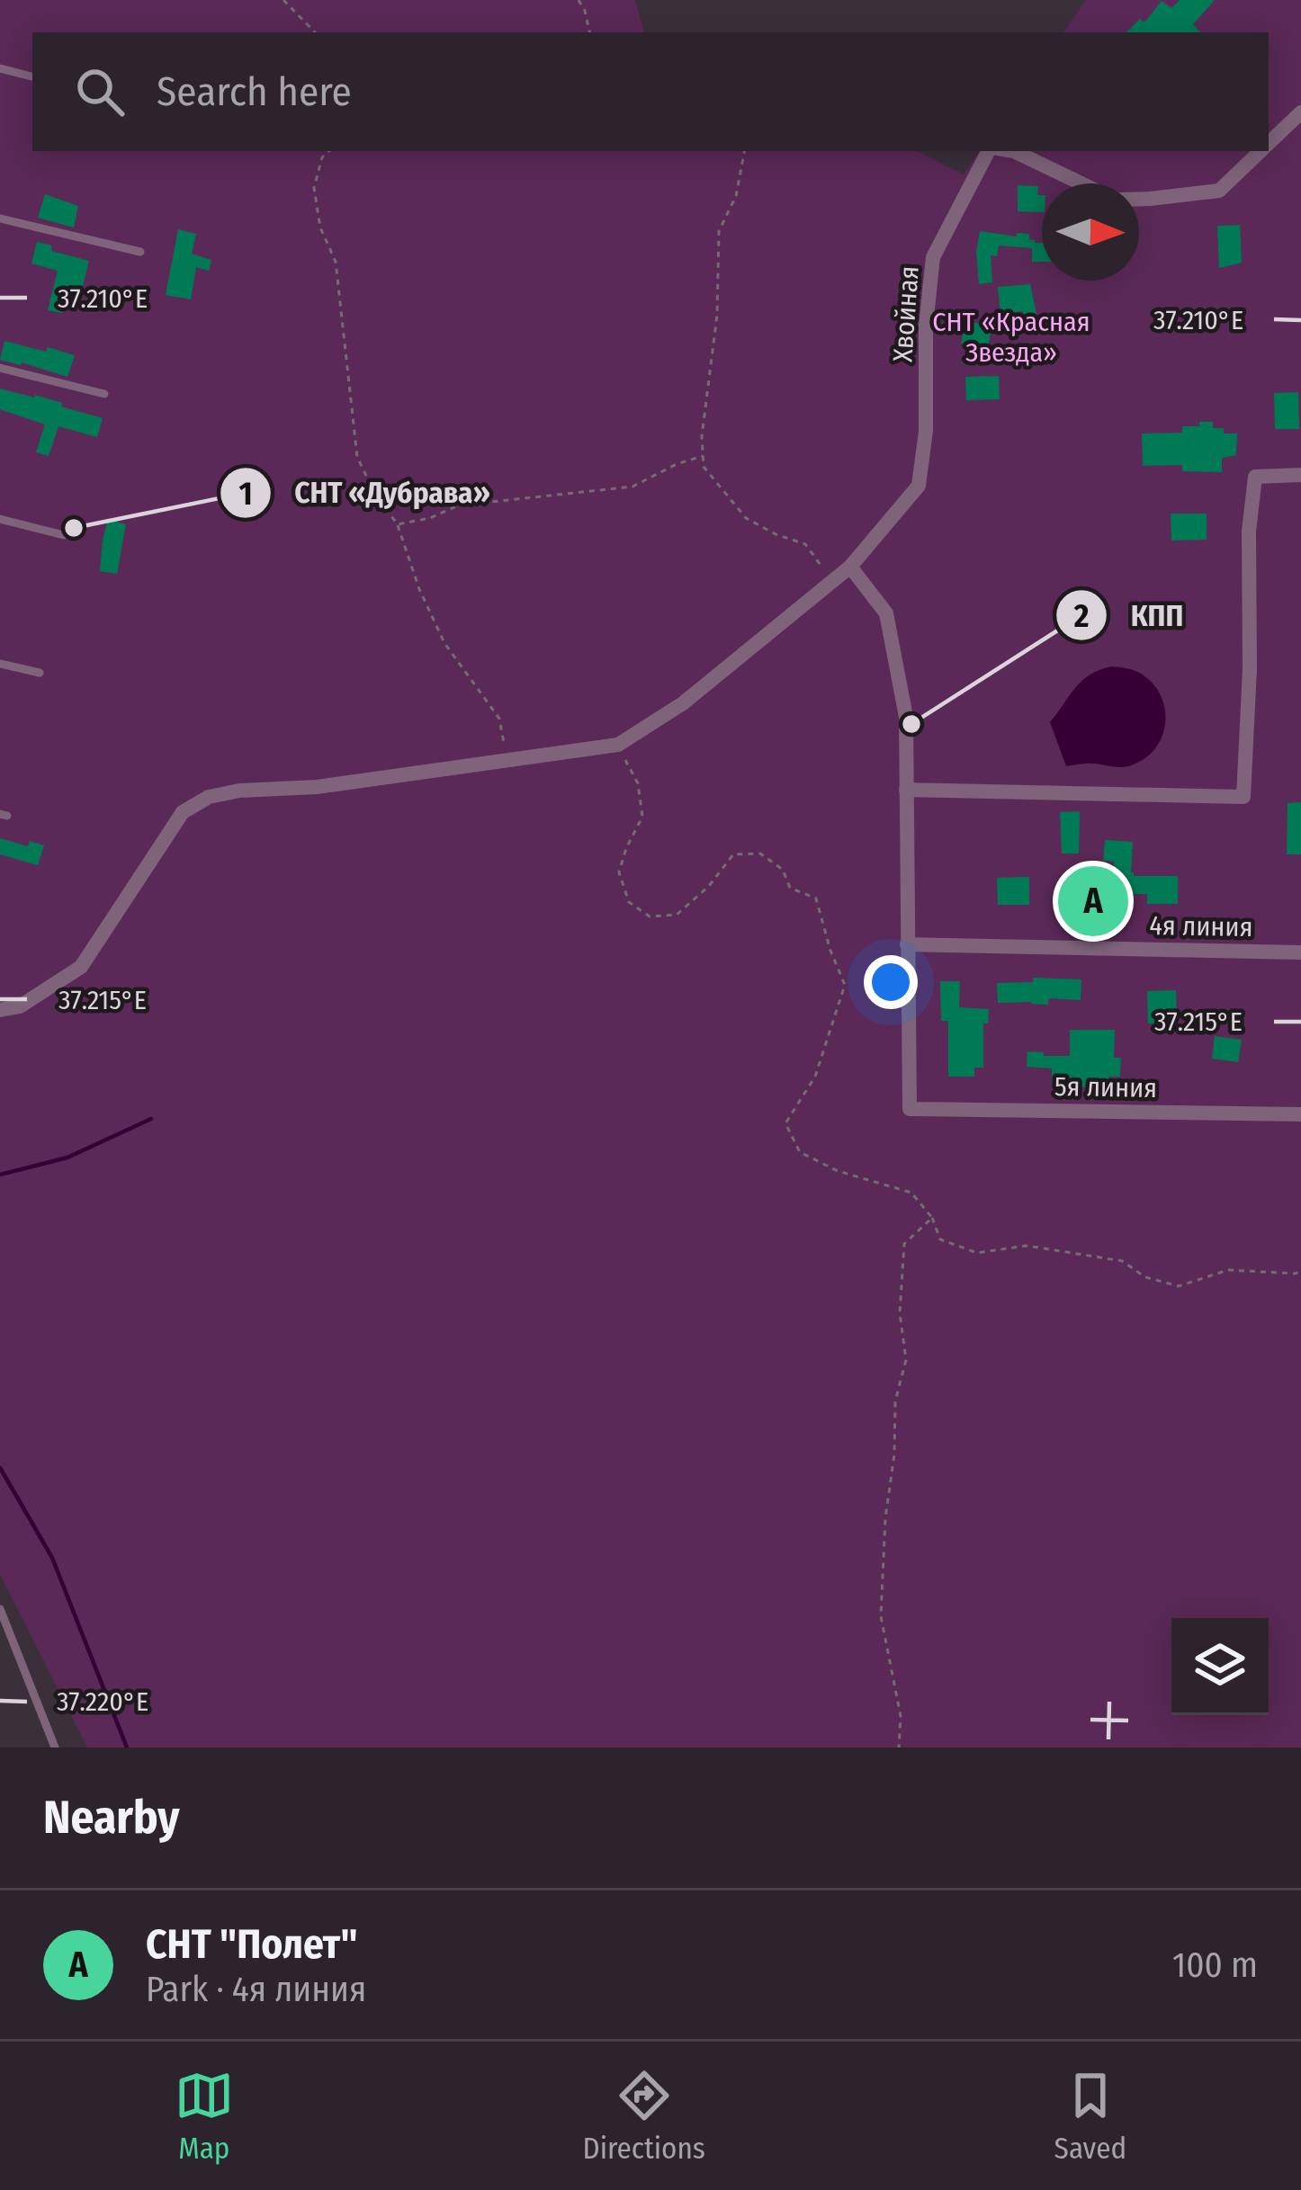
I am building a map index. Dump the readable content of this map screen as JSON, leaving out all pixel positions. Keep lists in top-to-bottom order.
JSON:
{
  "streets": {
    "street": ["Хвойная", "4я линия", "5я линия"]
  },
  "crossings": [
    ["4я линия", "5я линия"]
  ],
  "parks": ["СНТ «Красная Звезда»"],
  "places": ["СНТ «Дубрава»", "КПП"],
  "north": "right",
  "page": {
    "search": "Search here",
    "pins": "A",
    "heading": "Nearby",
    "list": [
      {
        "mark": "A",
        "name": "СНТ \"Полет\"",
        "note": "Park · 4я линия",
        "value": "100 m"
      }
    ],
    "nav": ["Map", "Directions", "Saved"]
  },
  "coordinates": ["37.210°E", "37.215°E", "37.220°E"]
}
